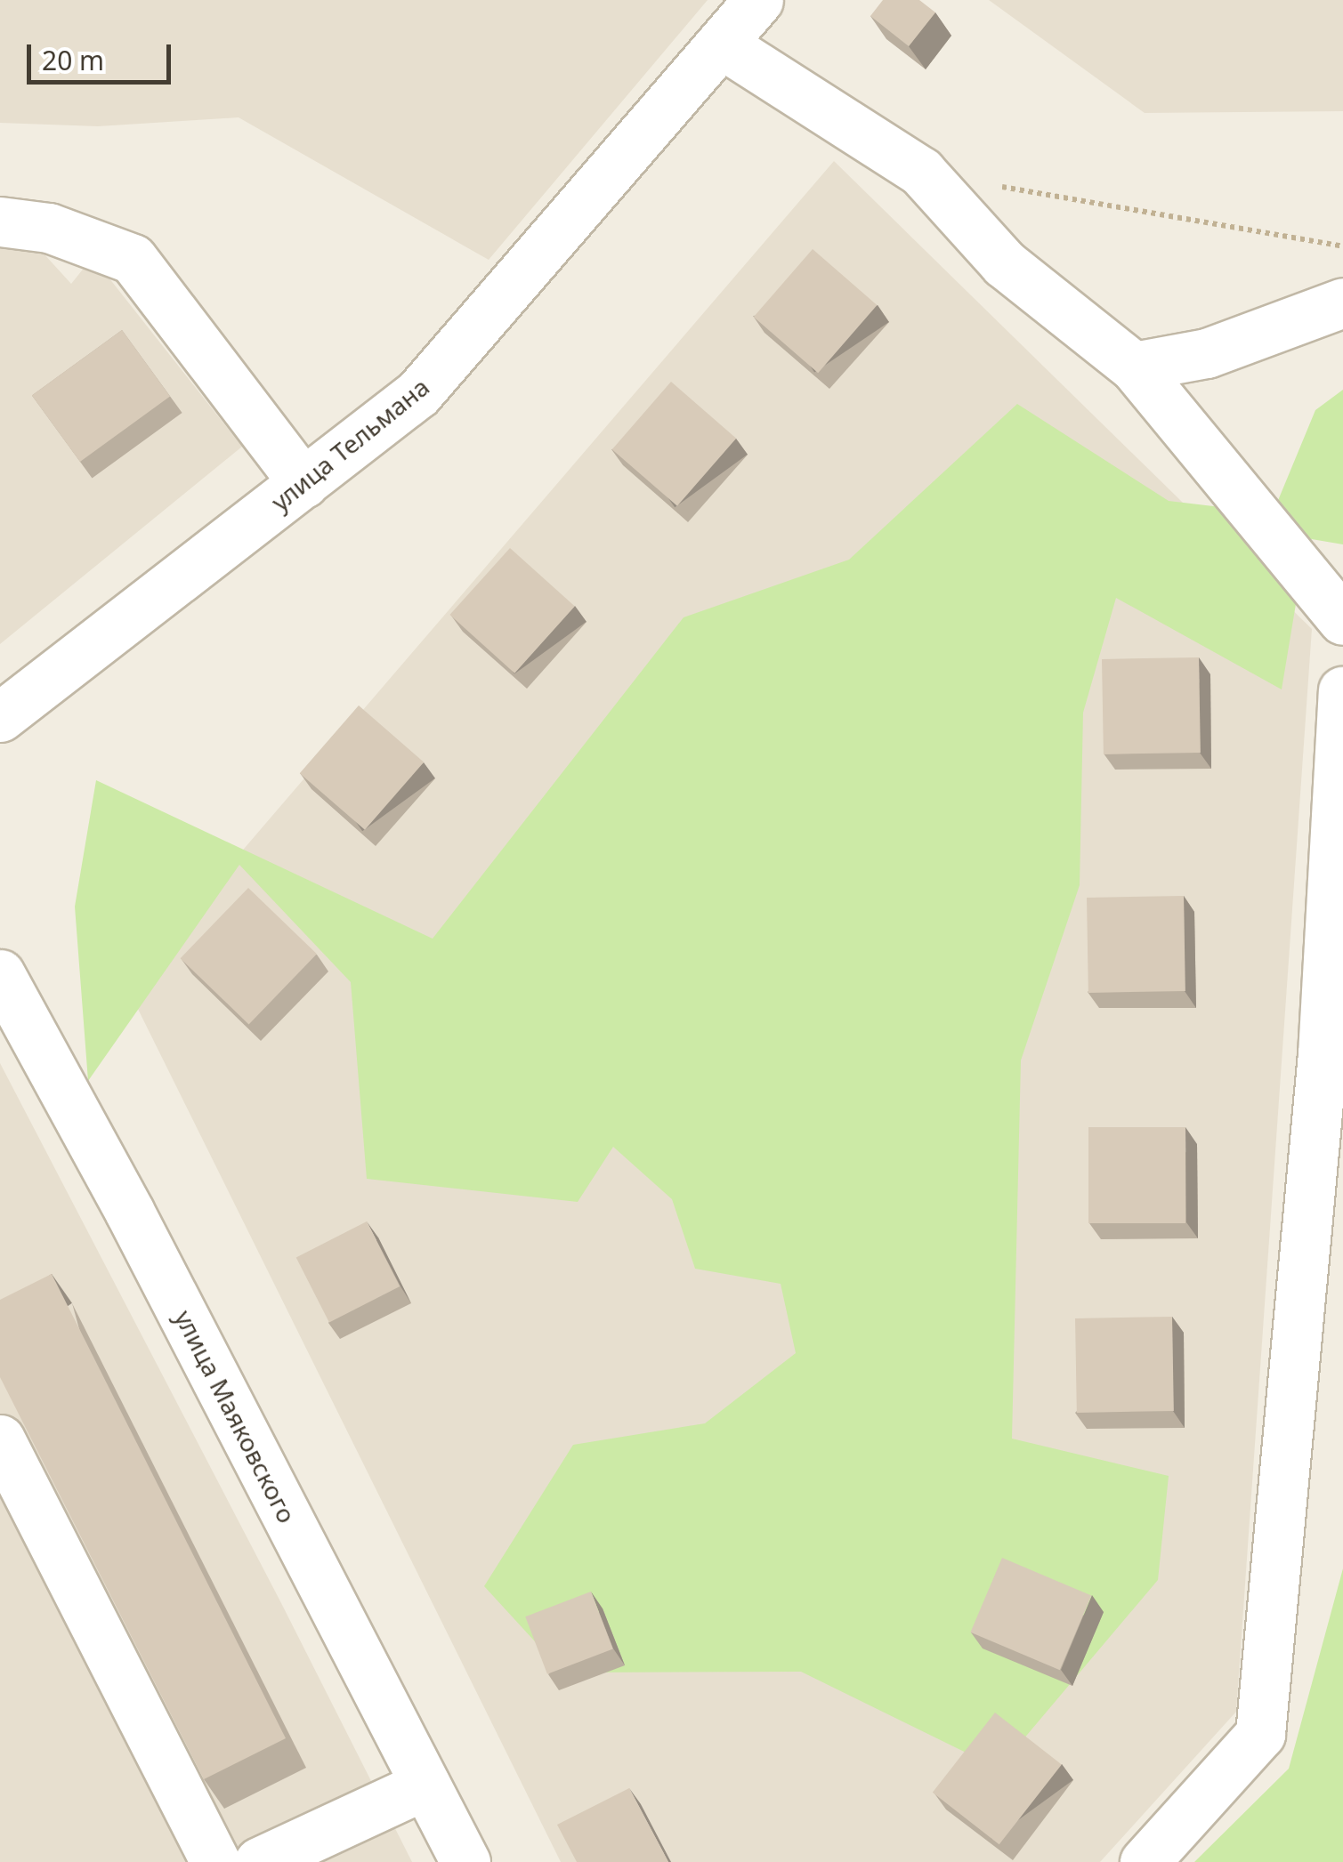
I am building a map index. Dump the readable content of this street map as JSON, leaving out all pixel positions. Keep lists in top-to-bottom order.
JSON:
{
  "streets": {
    "street": ["улица Тельмана", "улица Маяковского"]
  },
  "scale_bar": "20 m"
}
